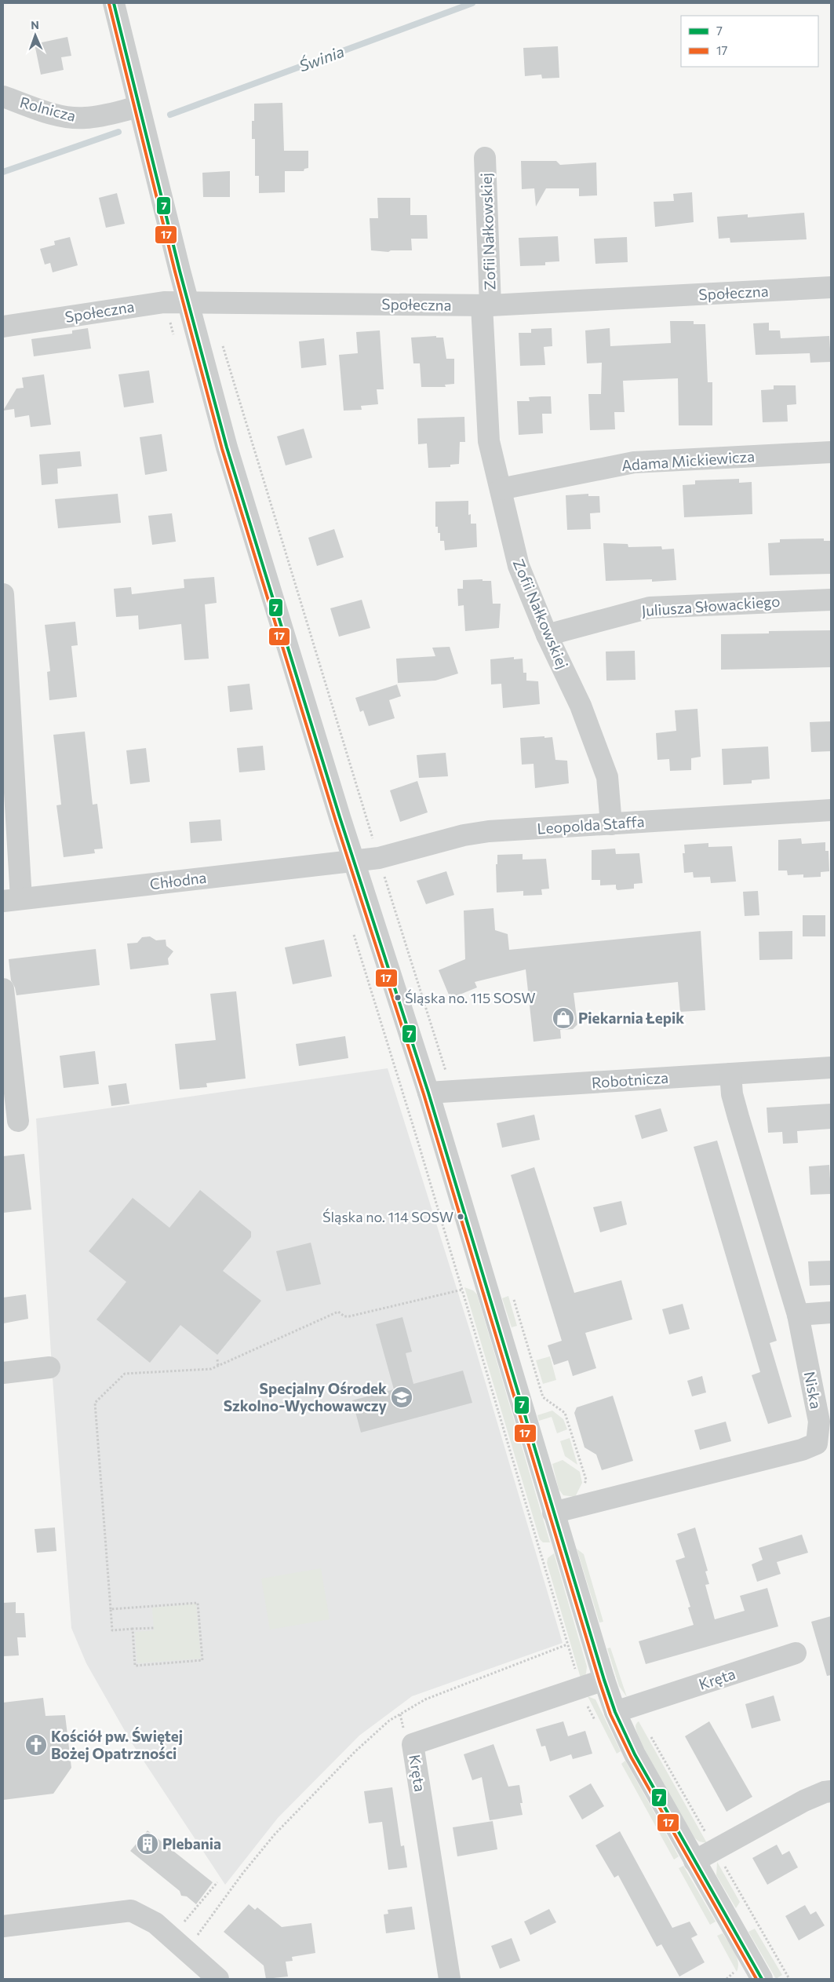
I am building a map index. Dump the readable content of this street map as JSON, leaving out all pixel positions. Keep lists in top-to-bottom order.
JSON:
{
  "streets": {
    "street": [
      "Rolnicza",
      "Zofii Nałkowskiej",
      "Społeczna",
      "Adama Mickiewicza",
      "Juliusza Słowackiego",
      "Leopolda Staffa",
      "Chłodna",
      "Robotnicza",
      "Niska",
      "Kręta"
    ]
  },
  "crossings": [
    ["Zofii Nałkowskiej", "Społeczna"],
    ["Zofii Nałkowskiej", "Adama Mickiewicza"],
    ["Zofii Nałkowskiej", "Juliusza Słowackiego"],
    ["Zofii Nałkowskiej", "Leopolda Staffa"],
    ["Leopolda Staffa", "Chłodna"],
    ["Robotnicza", "Niska"]
  ],
  "water": ["Świnia"],
  "places": {
    "other": ["Śląska no. 115 SOSW", "Śląska no. 114 SOSW"],
    "shop": ["Piekarnia Łepik"],
    "school or university": ["Specjalny Ośrodek Szkolno-Wychowawczy"],
    "church": ["Kościół pw. Świętej Bożej Opatrzności"],
    "building": ["Plebania"]
  },
  "lines": ["transit line 7", "transit line 17"],
  "legend": ["7", "17"],
  "north": "top"
}
